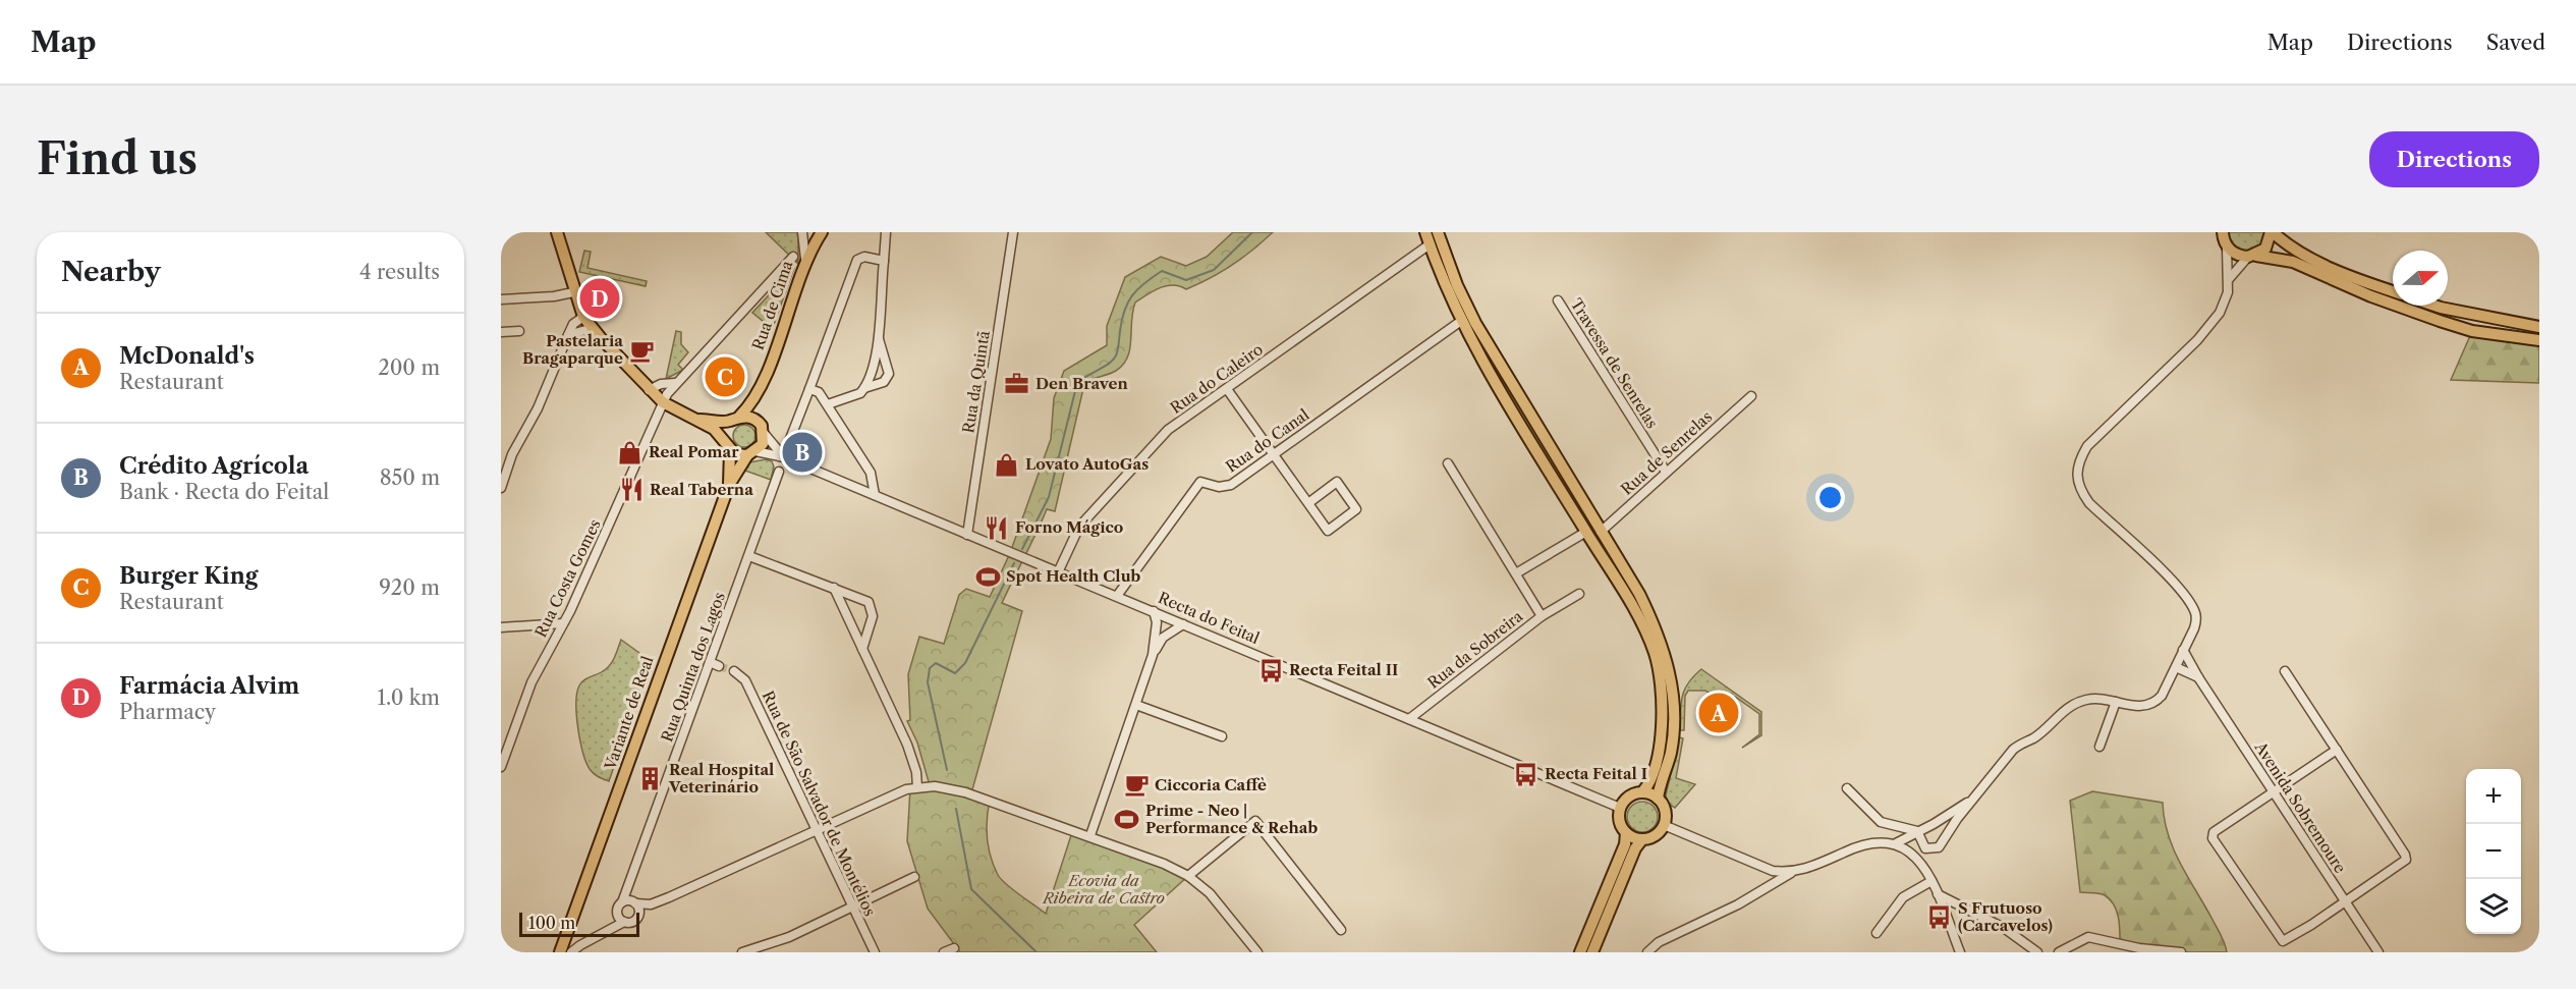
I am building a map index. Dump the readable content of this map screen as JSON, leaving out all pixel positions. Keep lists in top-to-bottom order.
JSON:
{
  "streets": {
    "main road": ["Rua de Cima", "Recta do Feital", "Variante de Real"],
    "street": [
      "Travessa de Senrelas",
      "Rua do Caleiro",
      "Rua da Quintã",
      "Rua do Canal",
      "Rua de Senrelas",
      "Rua Costa Gomes",
      "Rua da Sobreira",
      "Rua Quinta dos Lagos",
      "Rua de São Salvador de Montélios",
      "Avenida Sobremoure"
    ]
  },
  "crossings": [
    ["Rua de Cima", "Recta do Feital"],
    ["Rua de Cima", "Variante de Real"],
    ["Travessa de Senrelas", "Rua de Senrelas"],
    ["Rua do Caleiro", "Recta do Feital"],
    ["Rua da Quintã", "Recta do Feital"],
    ["Rua do Canal", "Recta do Feital"],
    ["Rua Costa Gomes", "Recta do Feital"],
    ["Recta do Feital", "Rua da Sobreira"],
    ["Recta do Feital", "Variante de Real"]
  ],
  "parks": ["Ecovia da Ribeira de Castro"],
  "places": {
    "cafe": ["Pastelaria Bragaparque", "Ciccoria Caffè"],
    "office": ["Den Braven"],
    "shop": ["Real Pomar", "Lovato AutoGas"],
    "restaurant": ["Real Taberna", "Forno Mágico"],
    "sports": ["Spot Health Club", "Prime - Neo | Performance & Rehab"],
    "bus stop": ["Recta Feital II", "Recta Feital I", "S Frutuoso (Carcavelos)"],
    "building": ["Real Hospital Veterinário"]
  },
  "scale_bar": "100 m",
  "north": "right",
  "page": {
    "header": "Map",
    "nav": ["Map", "Directions", "Saved"],
    "buttons": "Directions",
    "title": "Find us",
    "heading": ["Nearby", "4 results"],
    "pins": [
      "D",
      "C",
      "B",
      "A"
    ],
    "list": [
      {
        "mark": "A",
        "name": "McDonald's",
        "note": "Restaurant",
        "value": "200 m"
      },
      {
        "mark": "B",
        "name": "Crédito Agrícola",
        "note": "Bank · Recta do Feital",
        "value": "850 m"
      },
      {
        "mark": "C",
        "name": "Burger King",
        "note": "Restaurant",
        "value": "920 m"
      },
      {
        "mark": "D",
        "name": "Farmácia Alvim",
        "note": "Pharmacy",
        "value": "1.0 km"
      }
    ],
    "map_buttons": ["+", "−"],
    "scale": "100 m"
  }
}
